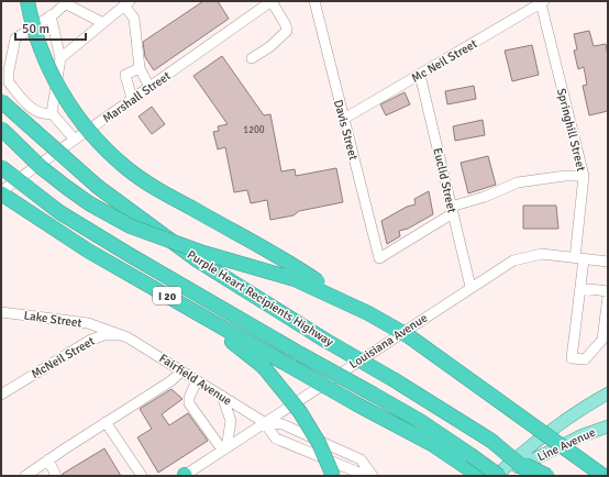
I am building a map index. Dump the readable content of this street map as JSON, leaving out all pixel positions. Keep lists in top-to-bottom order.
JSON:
{
  "streets": {
    "highway": ["I 20", "Purple Heart Recipients Highway"],
    "main road": ["Line Avenue"],
    "street": [
      "Mc Neil Street",
      "Marshall Street",
      "Davis Street",
      "Springhill Street",
      "Euclid Street",
      "Lake Street",
      "Louisiana Avenue",
      "McNeil Street",
      "Fairfield Avenue"
    ]
  },
  "crossings": [
    ["Mc Neil Street", "Davis Street"],
    ["Mc Neil Street", "Springhill Street"],
    ["Mc Neil Street", "Euclid Street"],
    ["Marshall Street", "I 20"],
    ["Davis Street", "Euclid Street"],
    ["Springhill Street", "Louisiana Avenue"],
    ["Euclid Street", "Louisiana Avenue"],
    ["Lake Street", "McNeil Street"],
    ["Lake Street", "Fairfield Avenue"],
    ["Louisiana Avenue", "Fairfield Avenue"],
    ["McNeil Street", "Fairfield Avenue"]
  ],
  "house_numbers": ["1200"],
  "scale_bar": "50 m"
}
